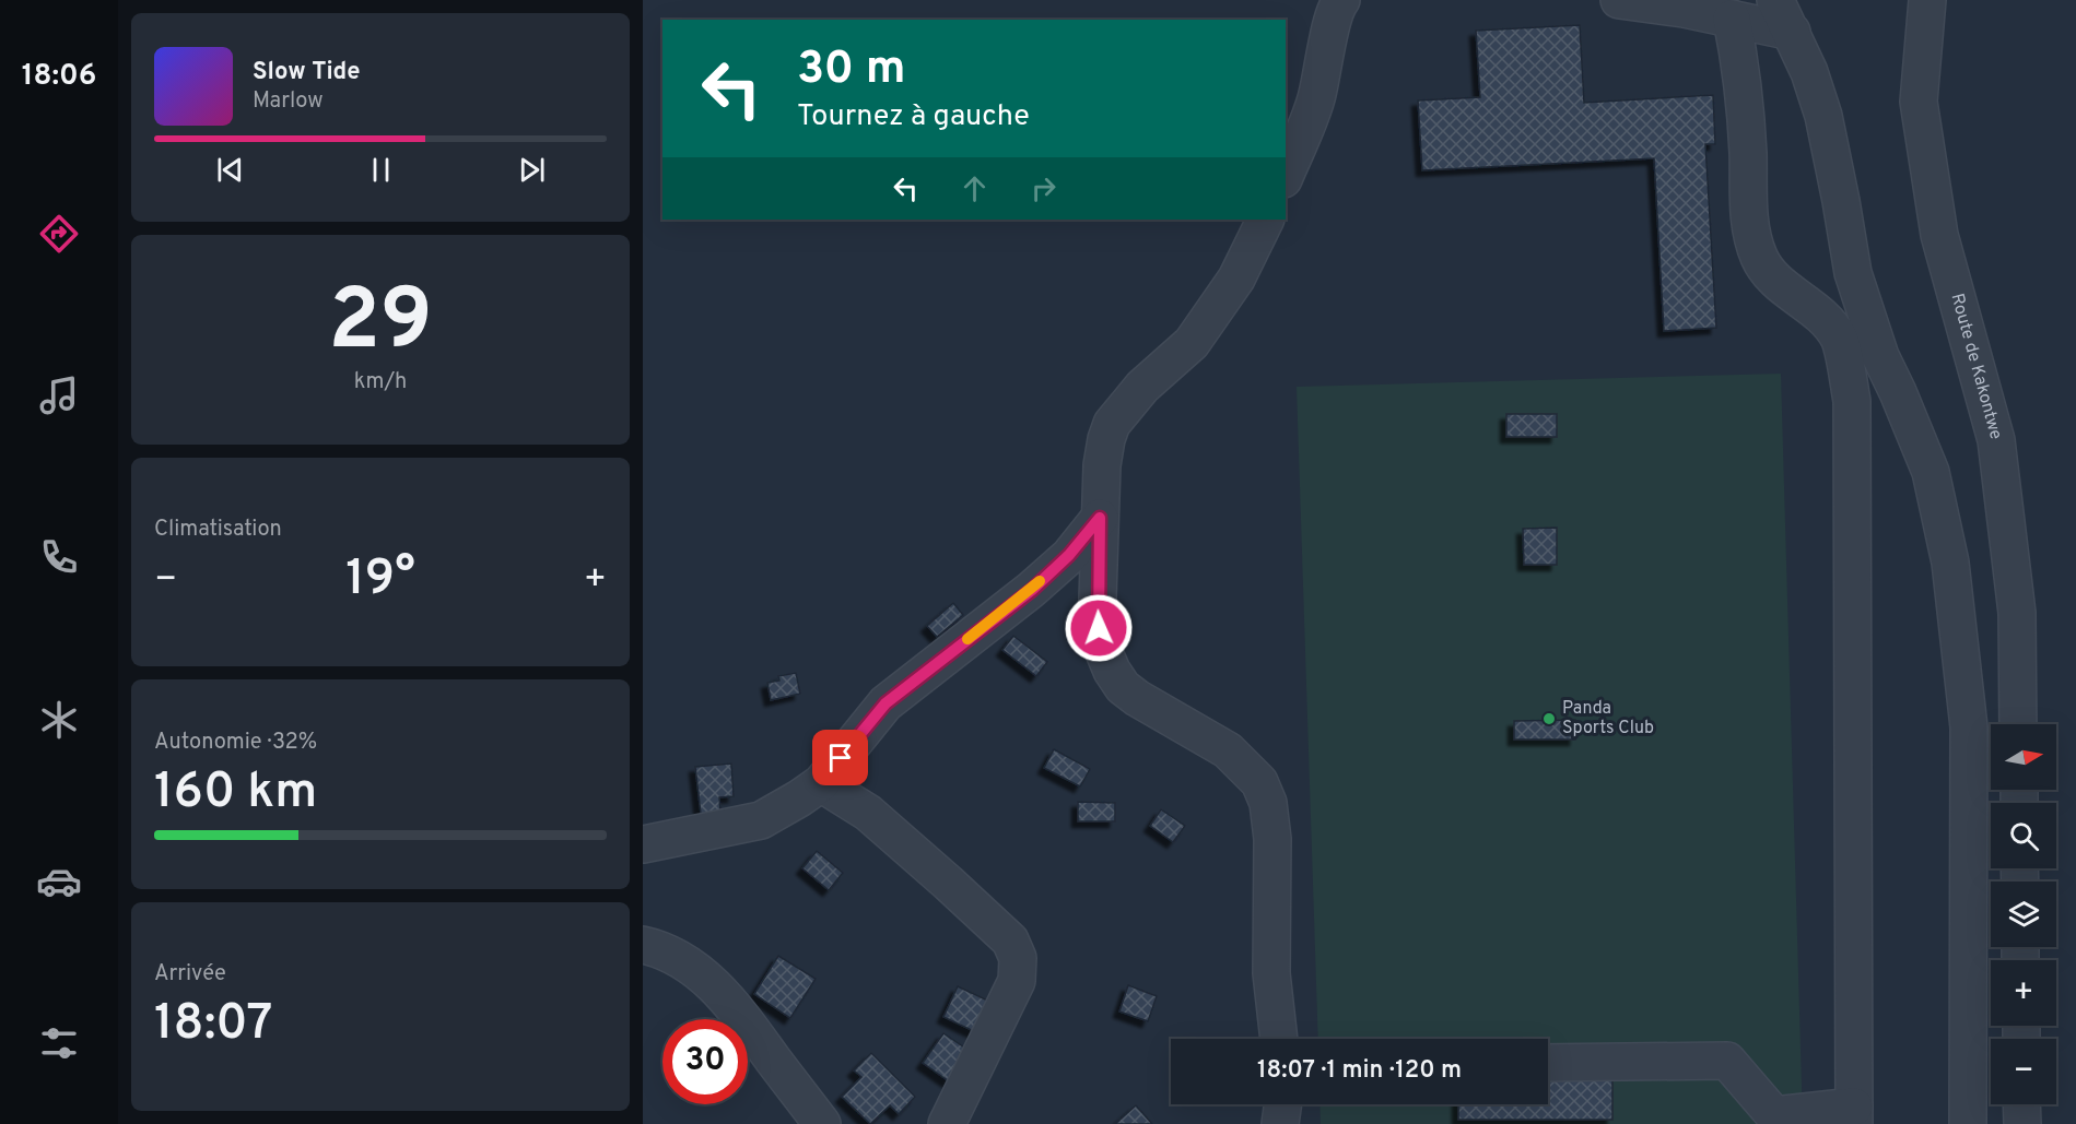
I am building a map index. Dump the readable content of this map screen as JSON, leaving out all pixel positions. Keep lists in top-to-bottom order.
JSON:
{
  "streets": {
    "street": ["Route de Kakontwe"]
  },
  "places": ["Panda Sports Club"],
  "north": "right",
  "page": {
    "tabs": "18:06",
    "turn": ["30 m", "Tournez à gauche"],
    "song": ["Slow Tide", "Marlow"],
    "tile": [
      ["29", "km/h"],
      "Climatisation",
      ["Autonomie · 32%", "160 km"],
      ["Arrivée", "18:07"]
    ],
    "heat": ["−", "19°", "+"],
    "map_buttons": ["+", "−"],
    "limit": "30",
    "trip": "18:07 · 1 min · 120 m"
  }
}
